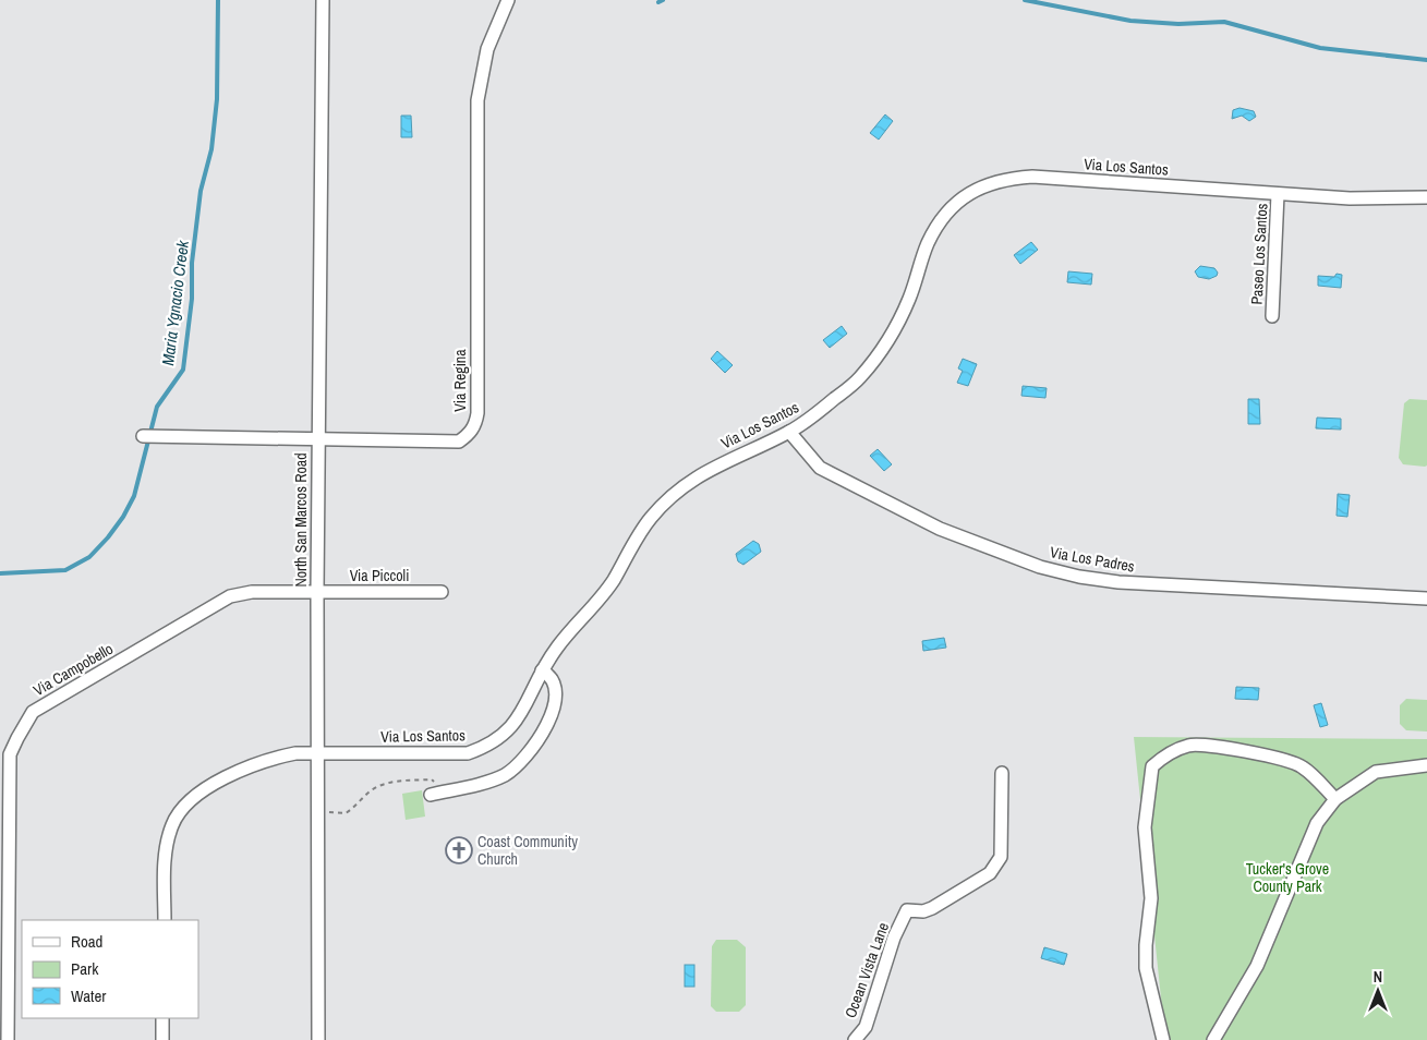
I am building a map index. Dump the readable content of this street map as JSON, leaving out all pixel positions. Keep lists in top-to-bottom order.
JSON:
{
  "streets": {
    "street": [
      "Via Los Santos",
      "Paseo Los Santos",
      "Via Regina",
      "North San Marcos Road",
      "Via Los Padres",
      "Via Piccoli",
      "Via Campobello",
      "Ocean Vista Lane"
    ]
  },
  "crossings": [
    ["Via Los Santos", "Paseo Los Santos"],
    ["Via Los Santos", "North San Marcos Road"],
    ["Via Los Santos", "Via Los Padres"],
    ["Via Regina", "North San Marcos Road"],
    ["North San Marcos Road", "Via Piccoli"],
    ["North San Marcos Road", "Via Campobello"],
    ["Via Piccoli", "Via Campobello"]
  ],
  "water": ["Maria Ygnacio Creek"],
  "parks": ["Tucker's Grove County Park"],
  "places": {
    "church": ["Coast Community Church"]
  },
  "legend": ["Road", "Park", "Water"],
  "north": "top"
}
